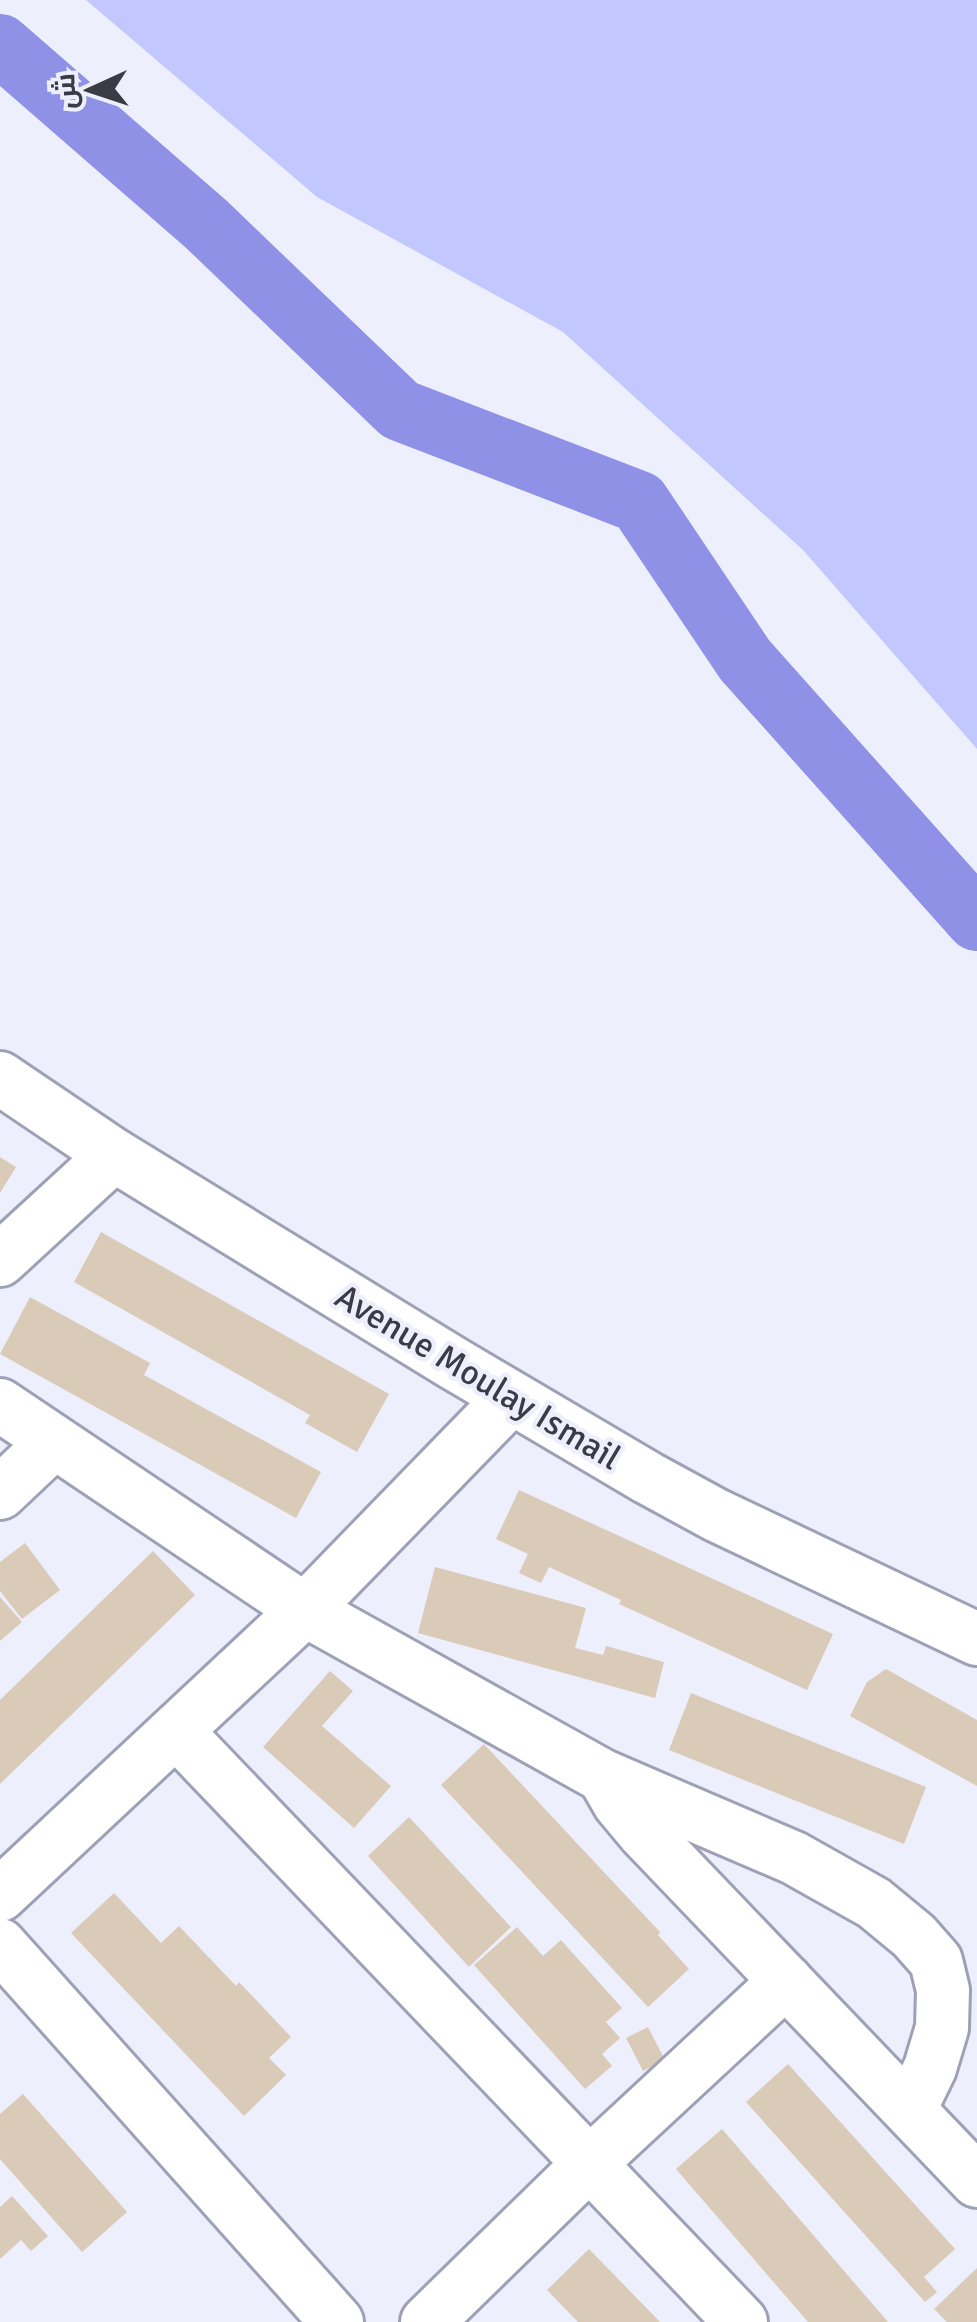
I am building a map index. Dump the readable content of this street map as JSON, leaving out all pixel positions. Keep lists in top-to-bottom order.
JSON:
{
  "streets": {
    "street": ["Avenue Moulay Ismail"]
  },
  "north": "left"
}
